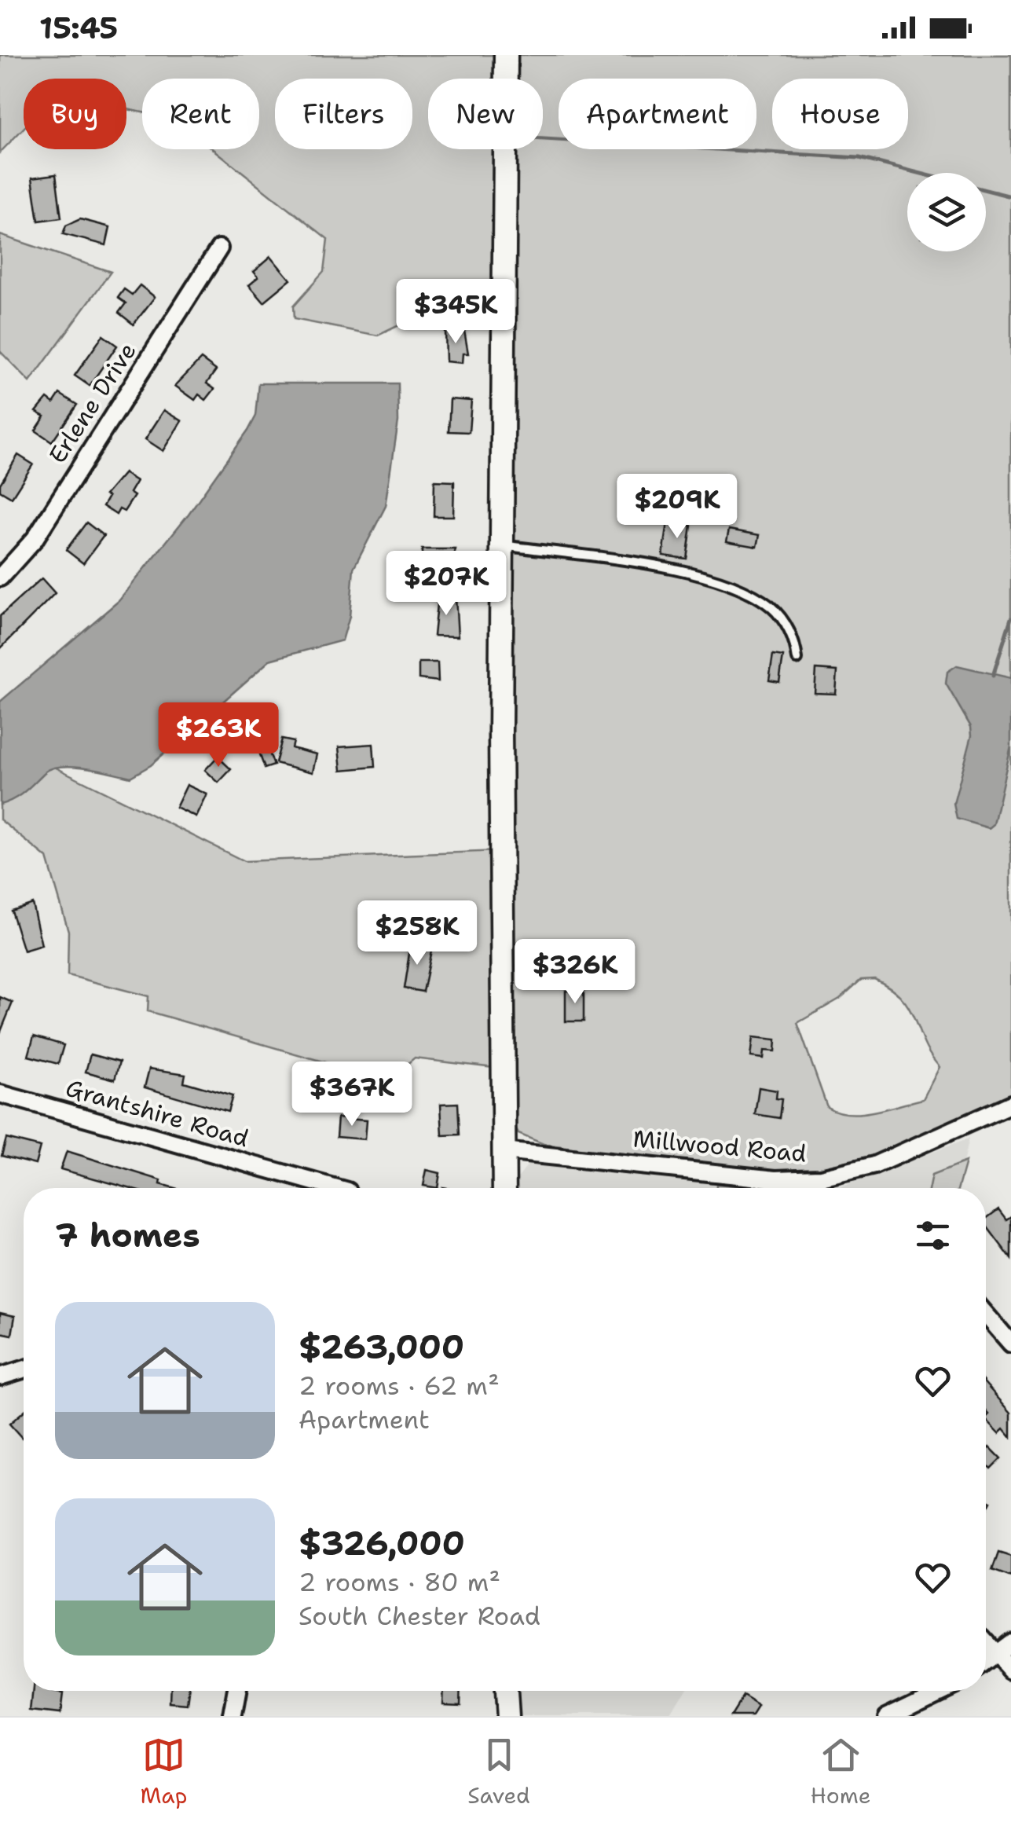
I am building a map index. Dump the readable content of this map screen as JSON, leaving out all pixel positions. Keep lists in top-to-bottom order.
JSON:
{
  "streets": {
    "street": ["Erlene Drive", "Grantshire Road", "Millwood Road"]
  },
  "page": {
    "status": "15:45",
    "chip": [
      "Buy",
      "Rent",
      "Filters",
      "New",
      "Apartment",
      "House"
    ],
    "price": [
      "$345K",
      "$209K",
      "$207K",
      "$263K",
      "$258K",
      "$326K",
      "$367K"
    ],
    "heading": "7 homes",
    "list": [
      {
        "name": "$263,000",
        "note": "2 rooms · 62 m² · Apartment"
      },
      {
        "name": "$326,000",
        "note": "2 rooms · 80 m² · South Chester Road"
      }
    ],
    "tabs": ["Map", "Saved", "Home"]
  }
}
